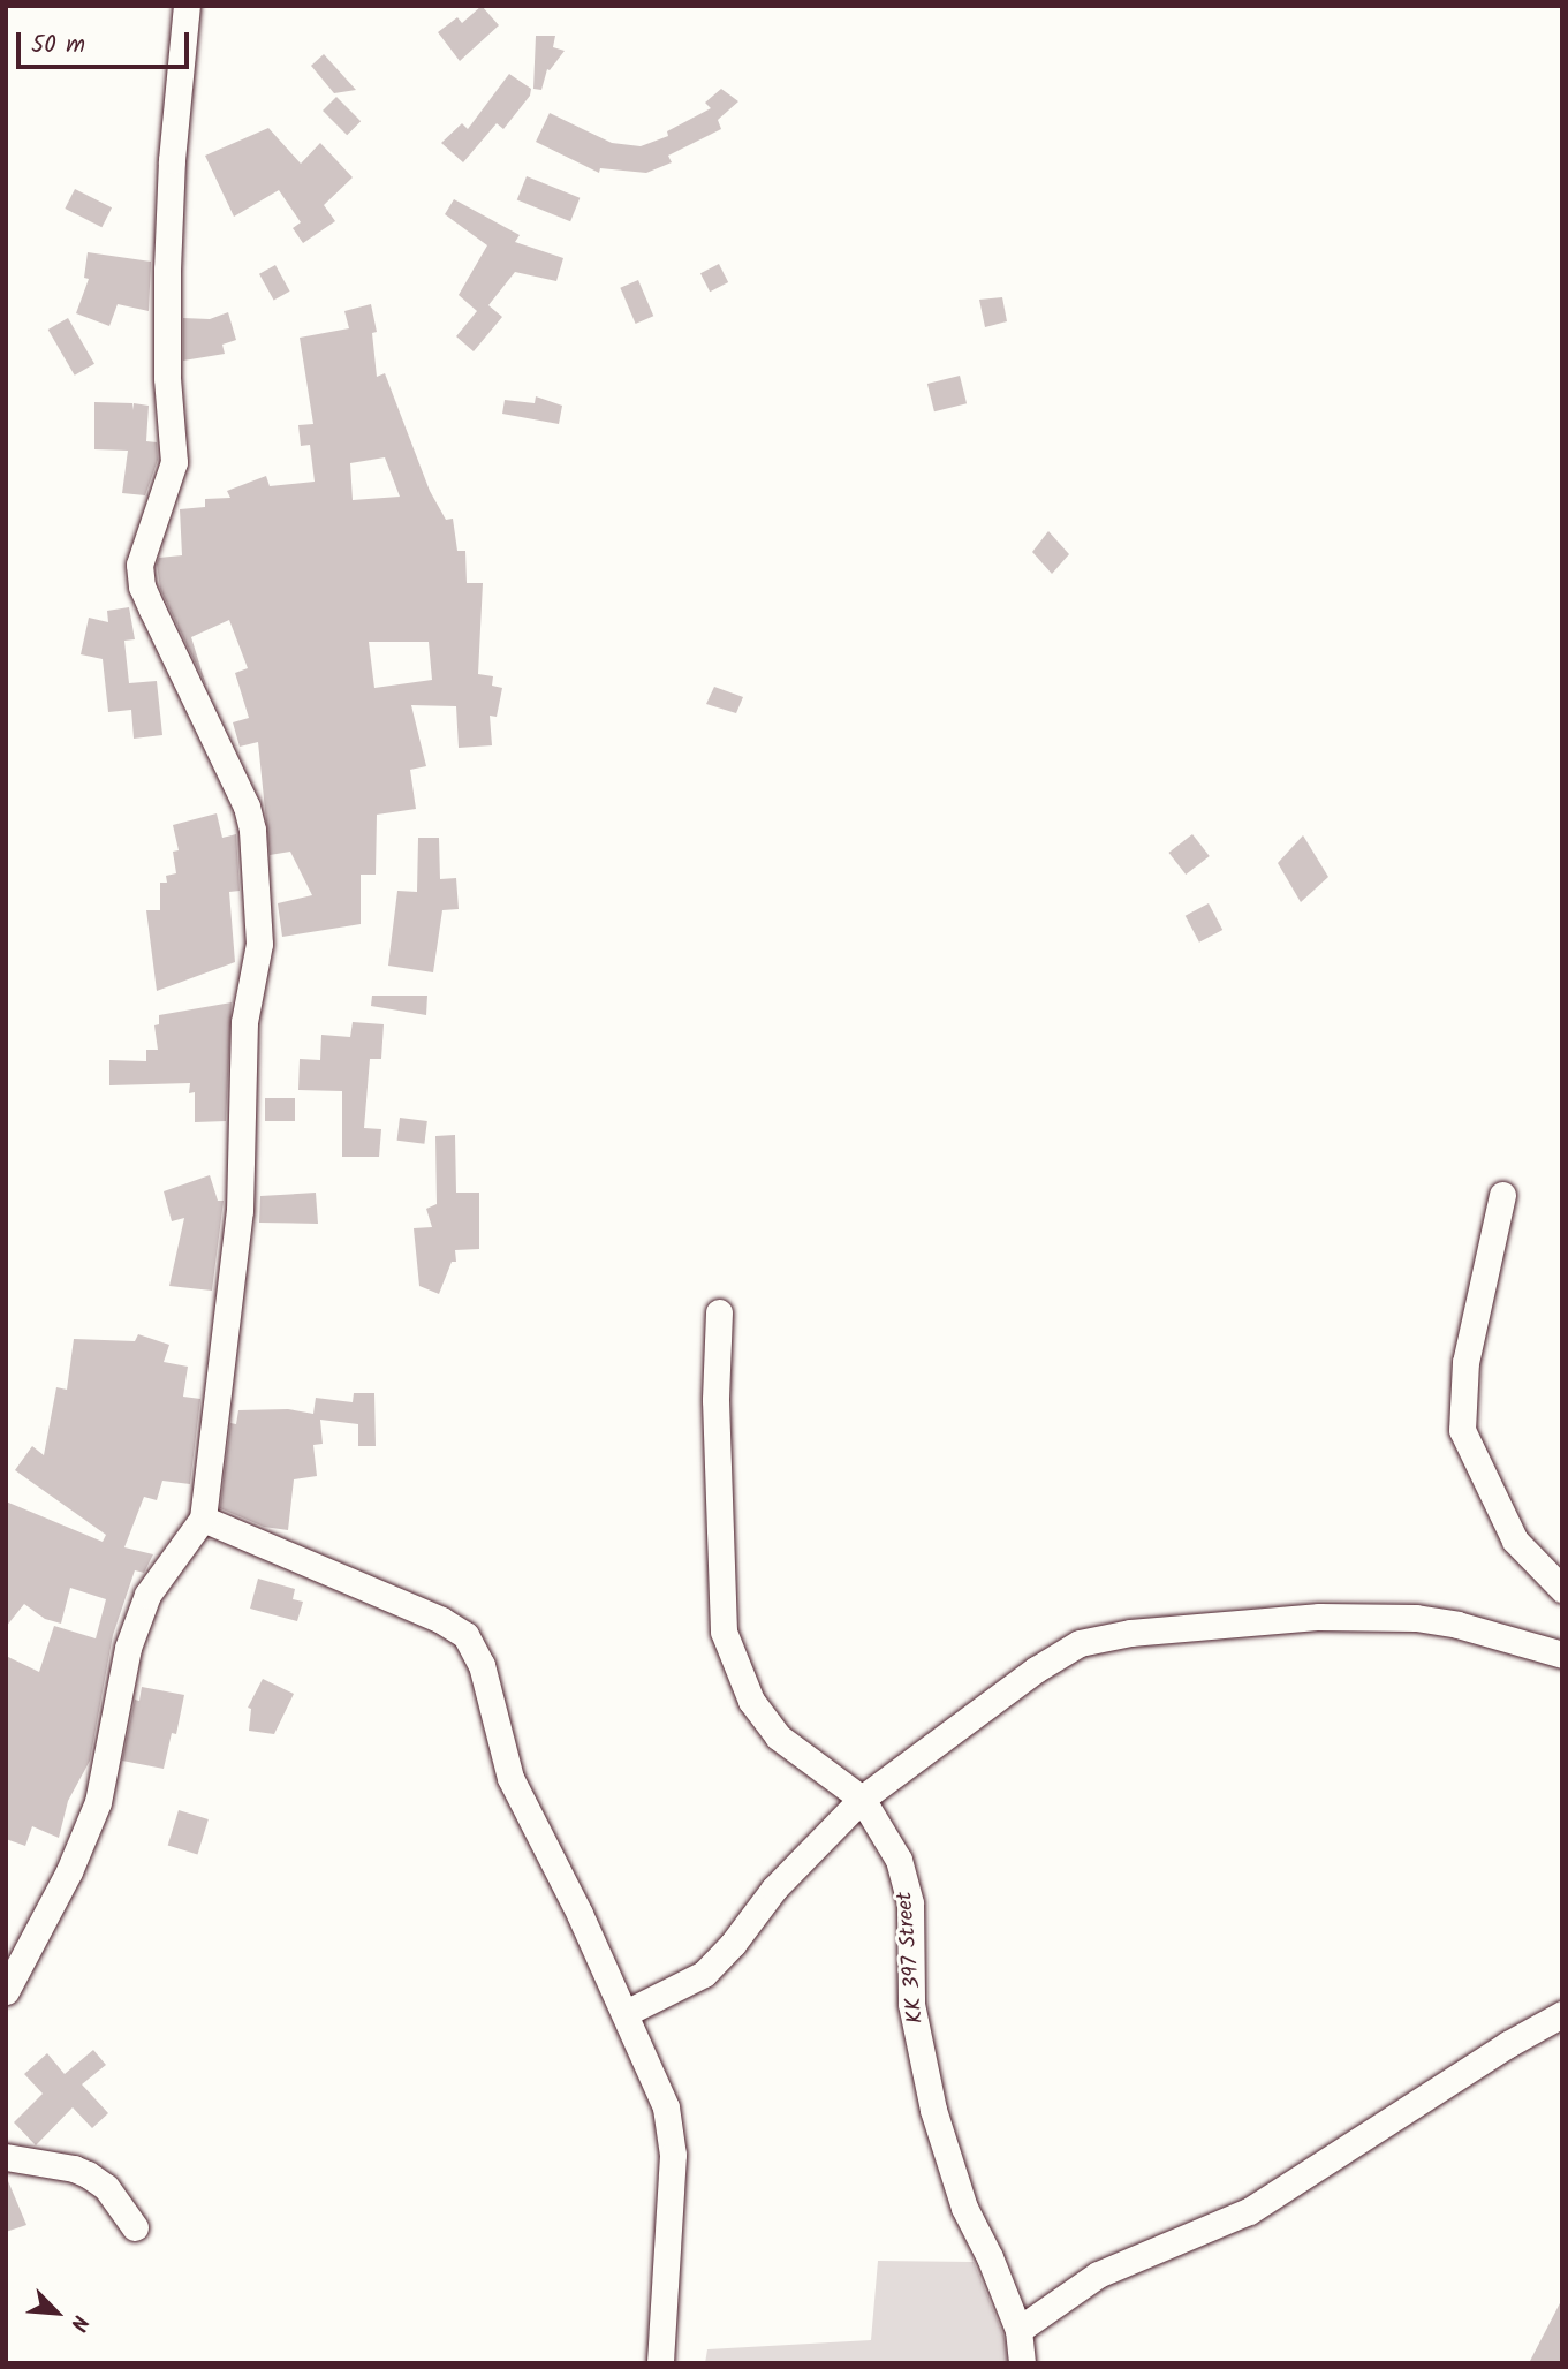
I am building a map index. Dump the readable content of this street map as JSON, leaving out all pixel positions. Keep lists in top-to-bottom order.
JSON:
{
  "streets": {
    "street": ["KK 397 Street"]
  },
  "scale_bar": "50 m",
  "north": "bottom right"
}
